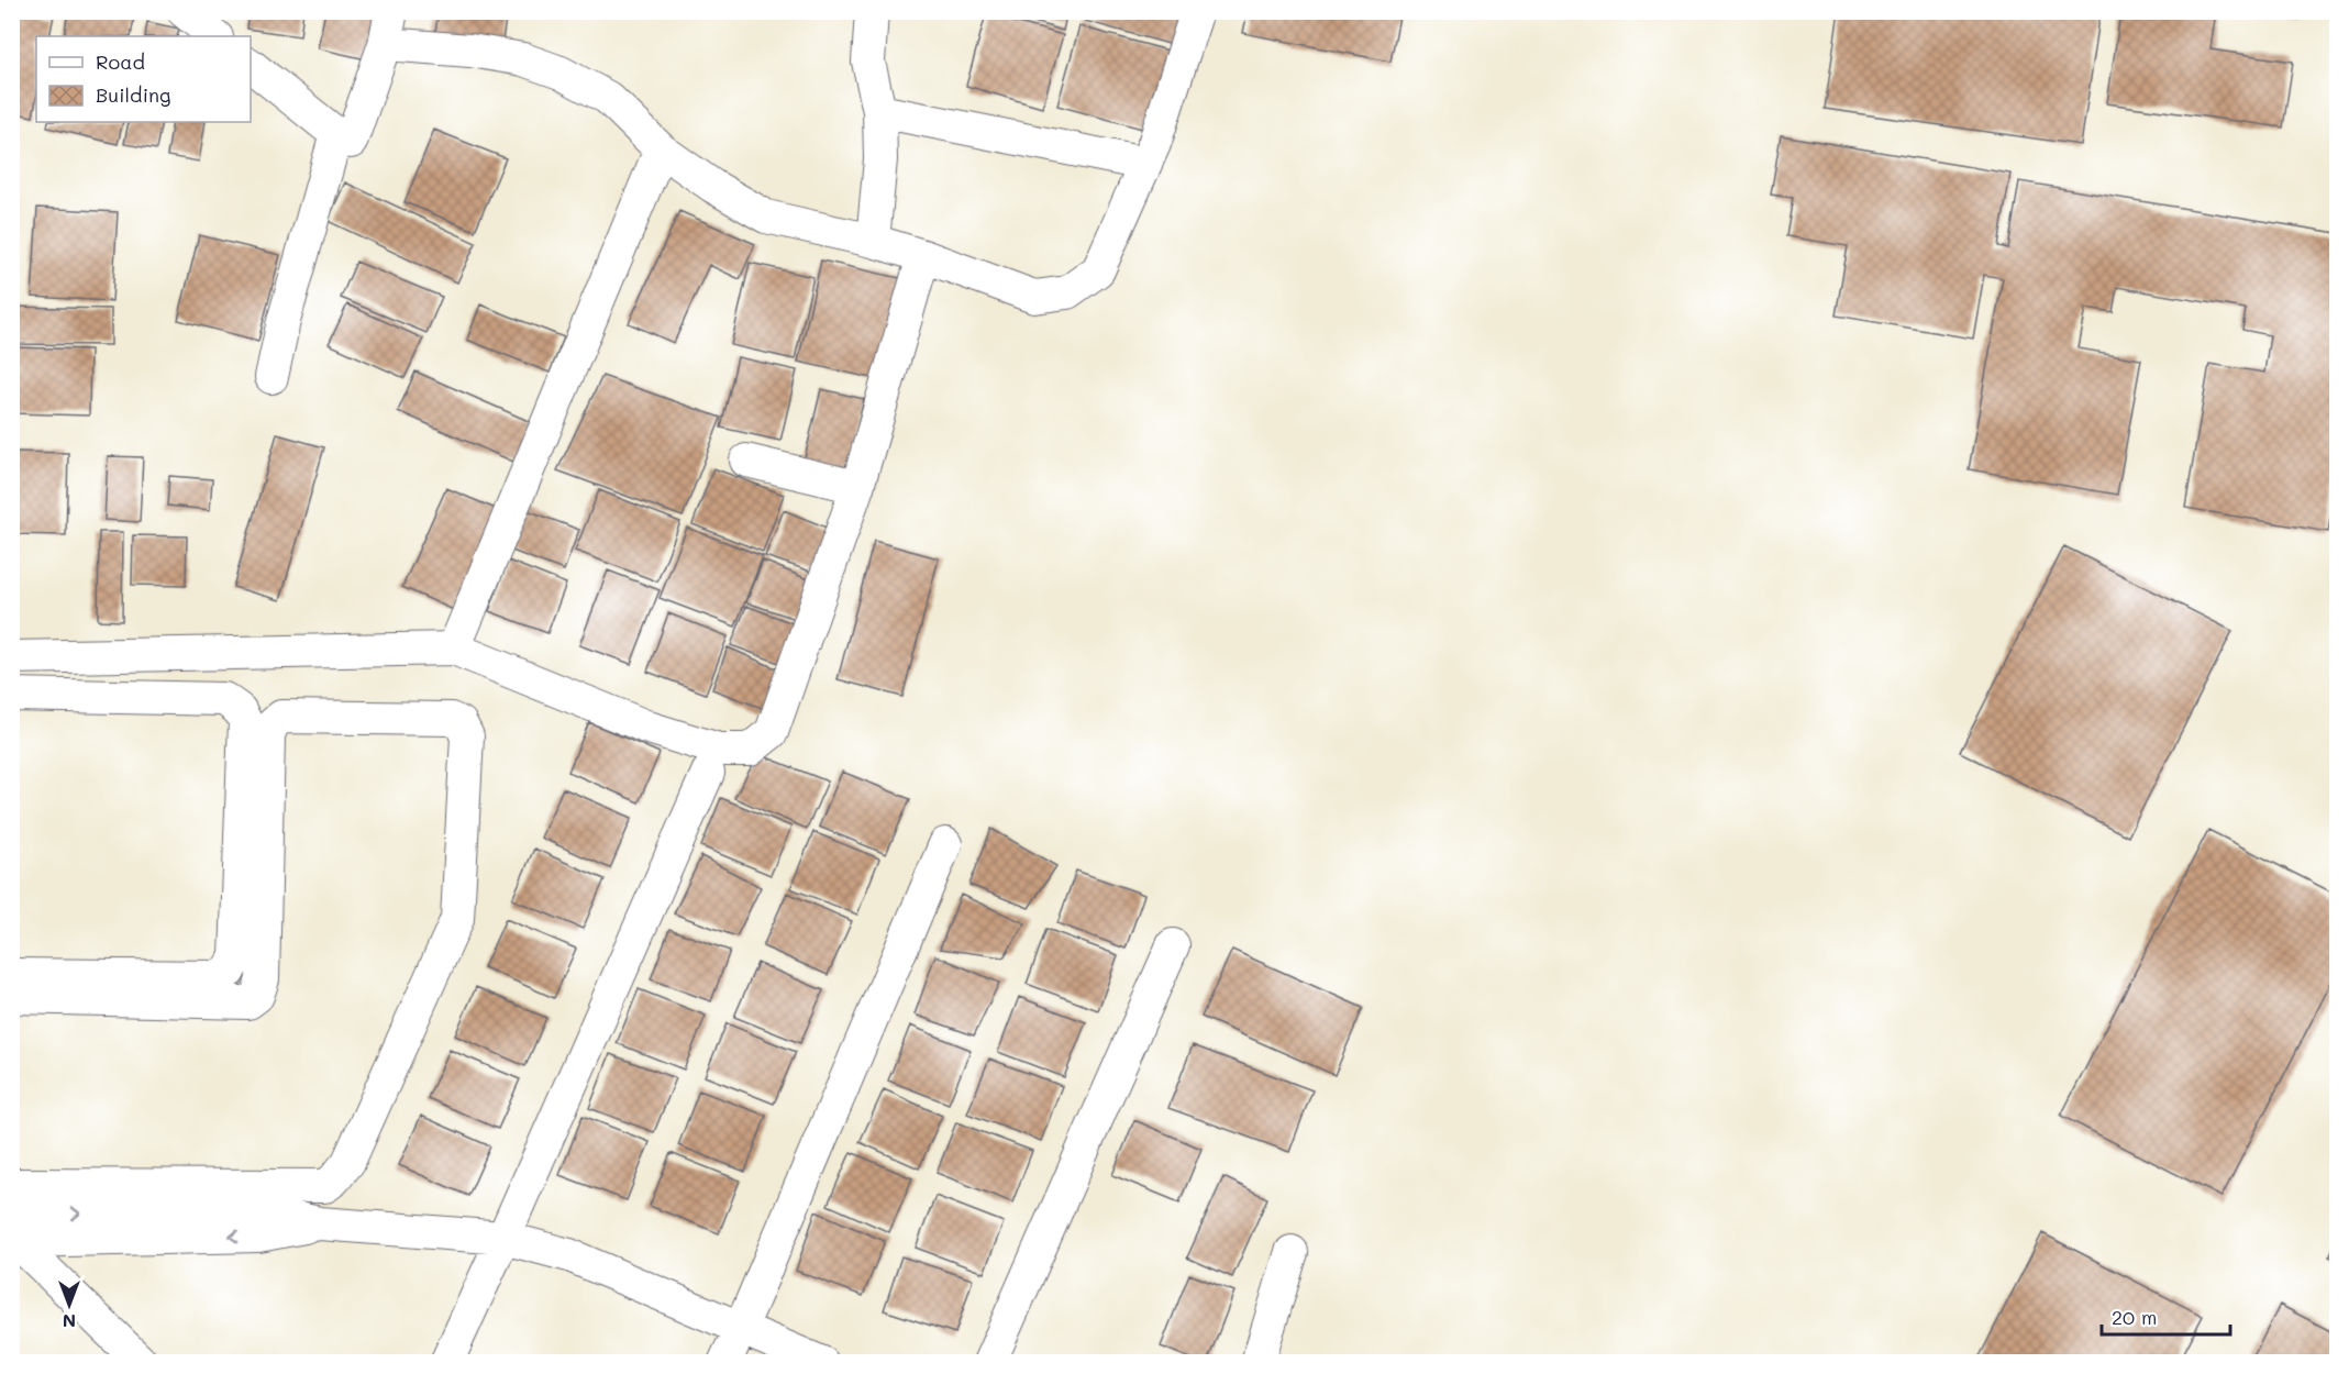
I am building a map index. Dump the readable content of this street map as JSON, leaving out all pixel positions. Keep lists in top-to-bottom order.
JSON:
{
  "legend": ["Road", "Building"],
  "scale_bar": "20 m",
  "north": "bottom"
}
